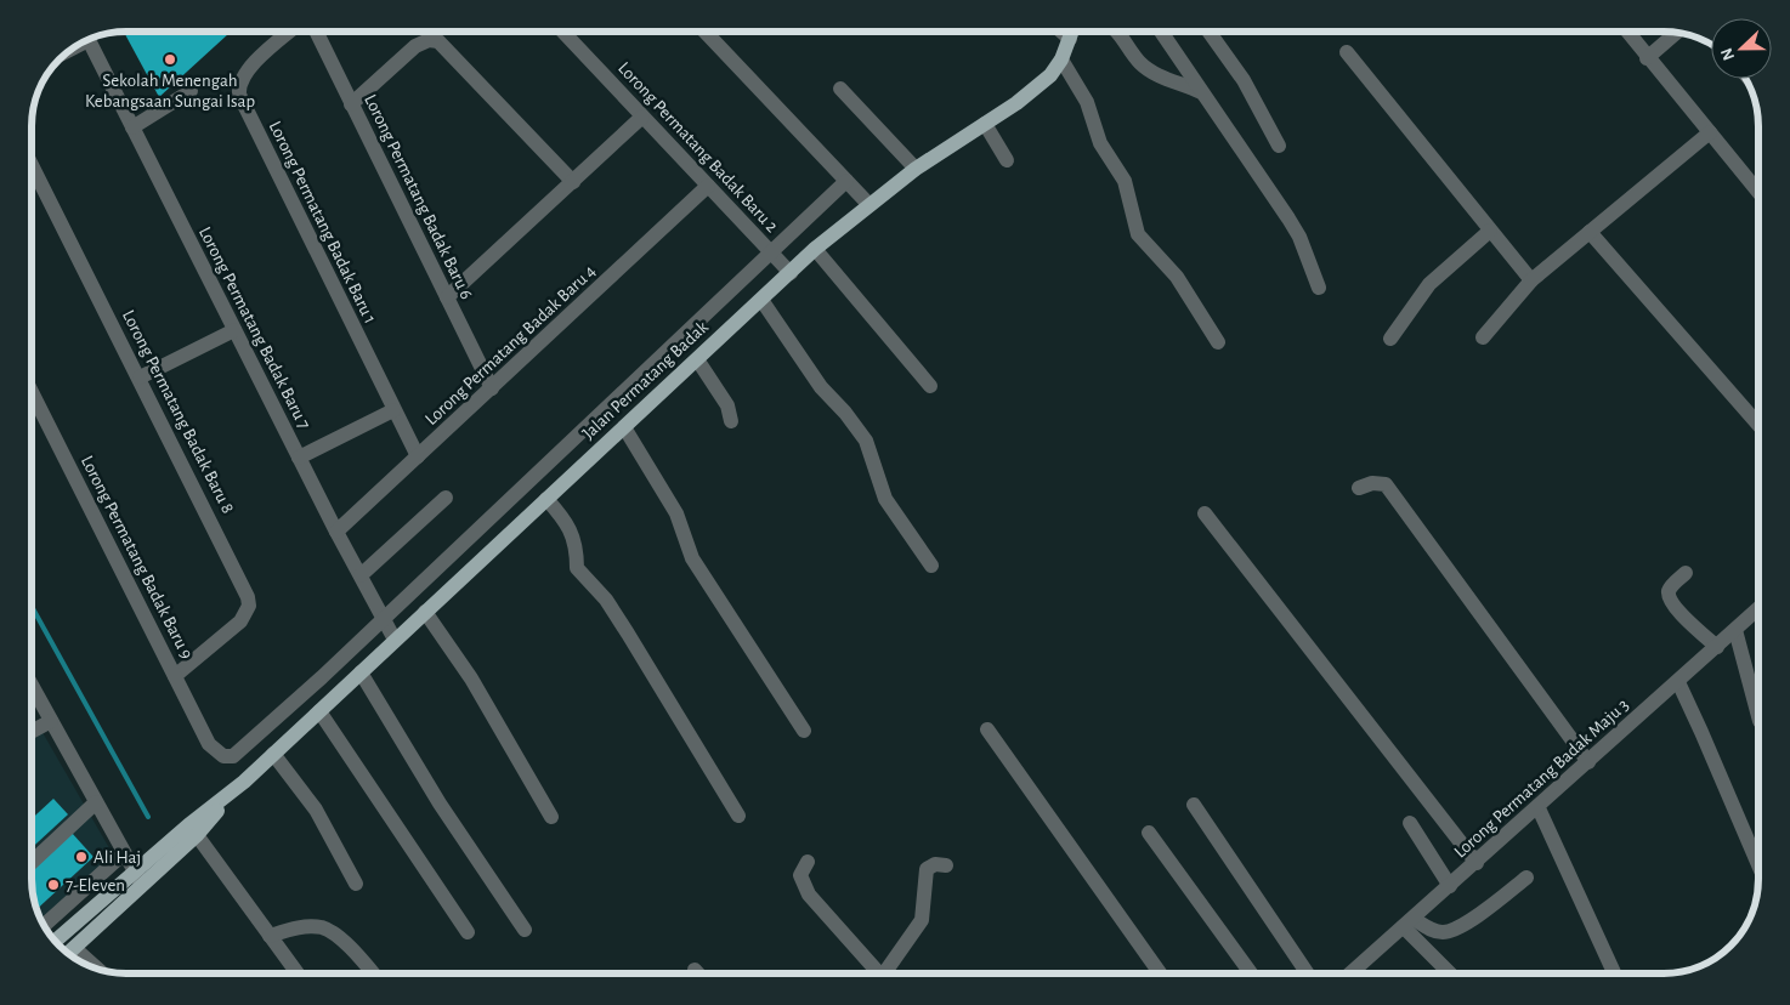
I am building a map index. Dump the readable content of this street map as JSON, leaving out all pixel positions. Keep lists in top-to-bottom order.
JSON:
{
  "streets": {
    "main road": ["Jalan Permatang Badak"],
    "street": [
      "Lorong Permatang Badak Baru 2",
      "Lorong Permatang Badak Baru 6",
      "Lorong Permatang Badak Baru 1",
      "Lorong Permatang Badak Baru 7",
      "Lorong Permatang Badak Baru 4",
      "Lorong Permatang Badak Baru 8",
      "Lorong Permatang Badak Baru 9",
      "Lorong Permatang Badak Maju 3"
    ]
  },
  "crossings": [
    ["Lorong Permatang Badak Baru 2", "Lorong Permatang Badak Baru 4"],
    ["Lorong Permatang Badak Baru 2", "Jalan Permatang Badak"],
    ["Lorong Permatang Badak Baru 6", "Lorong Permatang Badak Baru 4"],
    ["Lorong Permatang Badak Baru 1", "Lorong Permatang Badak Baru 4"],
    ["Lorong Permatang Badak Baru 7", "Lorong Permatang Badak Baru 4"],
    ["Lorong Permatang Badak Baru 7", "Jalan Permatang Badak"],
    ["Lorong Permatang Badak Baru 7", "Lorong Permatang Badak Baru 9"],
    ["Lorong Permatang Badak Baru 8", "Lorong Permatang Badak Baru 9"]
  ],
  "places": ["Sekolah Menengah Kebangsaan Sungai Isap", "Ali Haj", "7-Eleven"],
  "north": "left"
}
